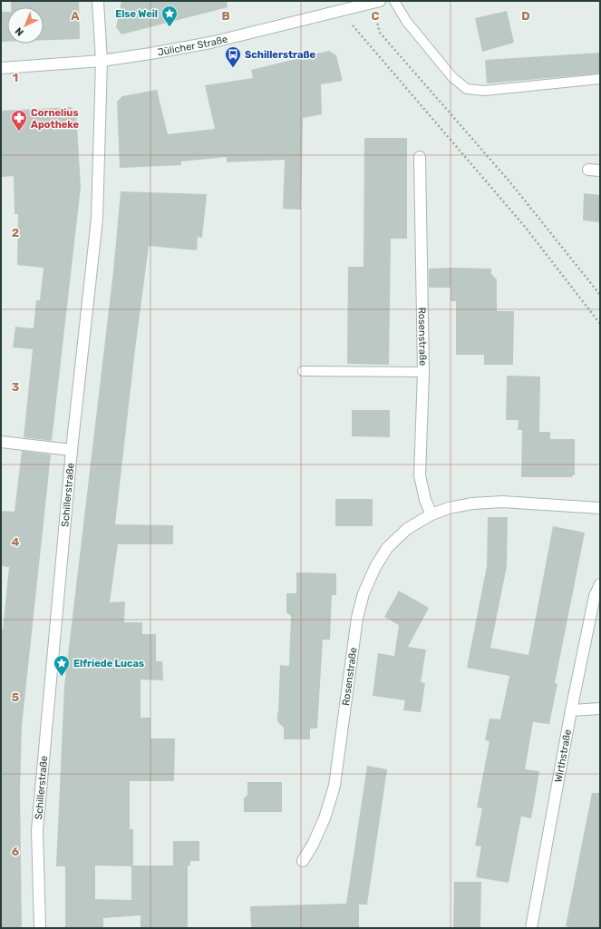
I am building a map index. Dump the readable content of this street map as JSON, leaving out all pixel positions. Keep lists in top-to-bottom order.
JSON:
{
  "streets": {
    "street": [
      "Jülicher Straße",
      "Rosenstraße",
      "Schillerstraße",
      "Wirthstraße"
    ]
  },
  "crossings": [
    ["Jülicher Straße", "Schillerstraße"]
  ],
  "places": {
    "place": ["Else Weil", "Elfriede Lucas"],
    "bus stop": ["Schillerstraße"],
    "pharmacy": ["Cornelius Apotheke"]
  },
  "north": "bottom left",
  "grid": {
    "columns": [
      "A",
      "B",
      "C",
      "D"
    ],
    "rows": [
      "1",
      "2",
      "3",
      "4",
      "5",
      "6"
    ]
  }
}
